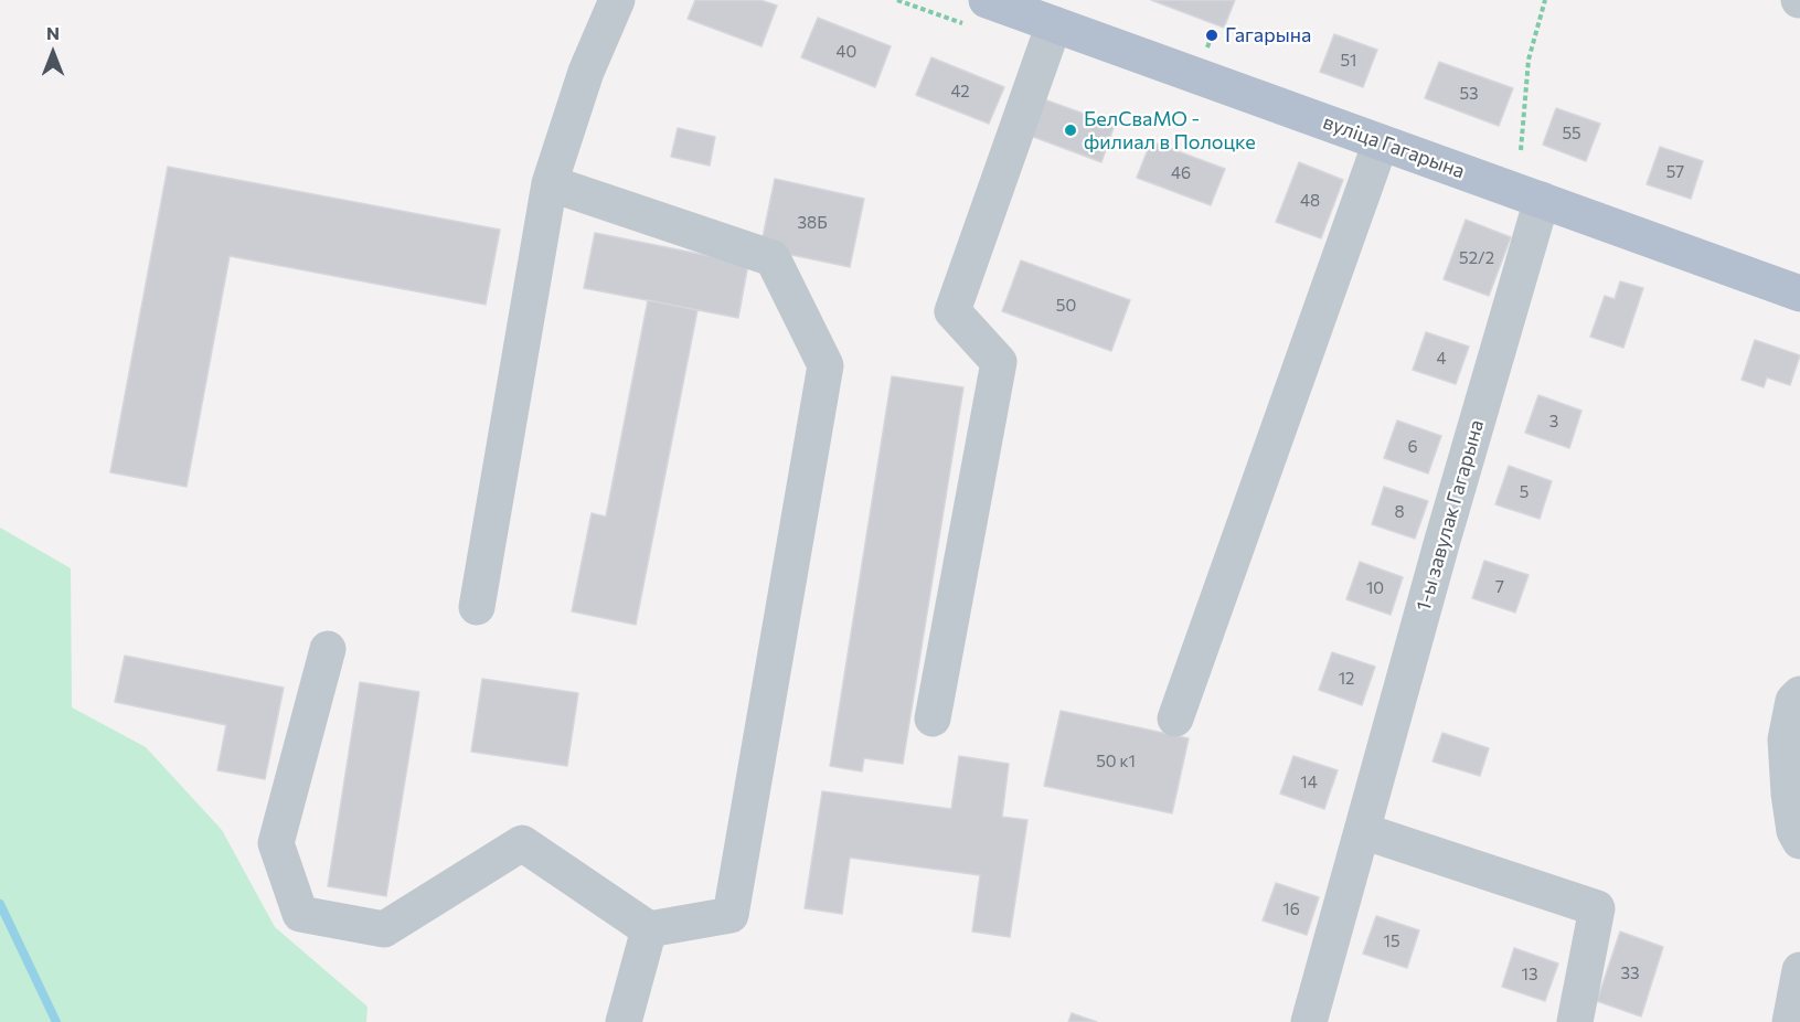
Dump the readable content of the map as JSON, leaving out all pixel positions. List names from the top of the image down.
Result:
{
  "streets": {
    "main road": ["вуліца Гагарына"],
    "street": ["1-ы завулак Гагарына"]
  },
  "crossings": [
    ["вуліца Гагарына", "1-ы завулак Гагарына"]
  ],
  "places": ["Гагарына", "БелСваМО - филиал в Полоцке"],
  "house_numbers": [
    "40",
    "51",
    "42",
    "53",
    "55",
    "57",
    "46",
    "48",
    "38Б",
    "52/2",
    "50",
    "4",
    "3",
    "6",
    "5",
    "8",
    "7",
    "10",
    "12",
    "50 к1",
    "14",
    "16",
    "15",
    "33",
    "13"
  ],
  "north": "top"
}
